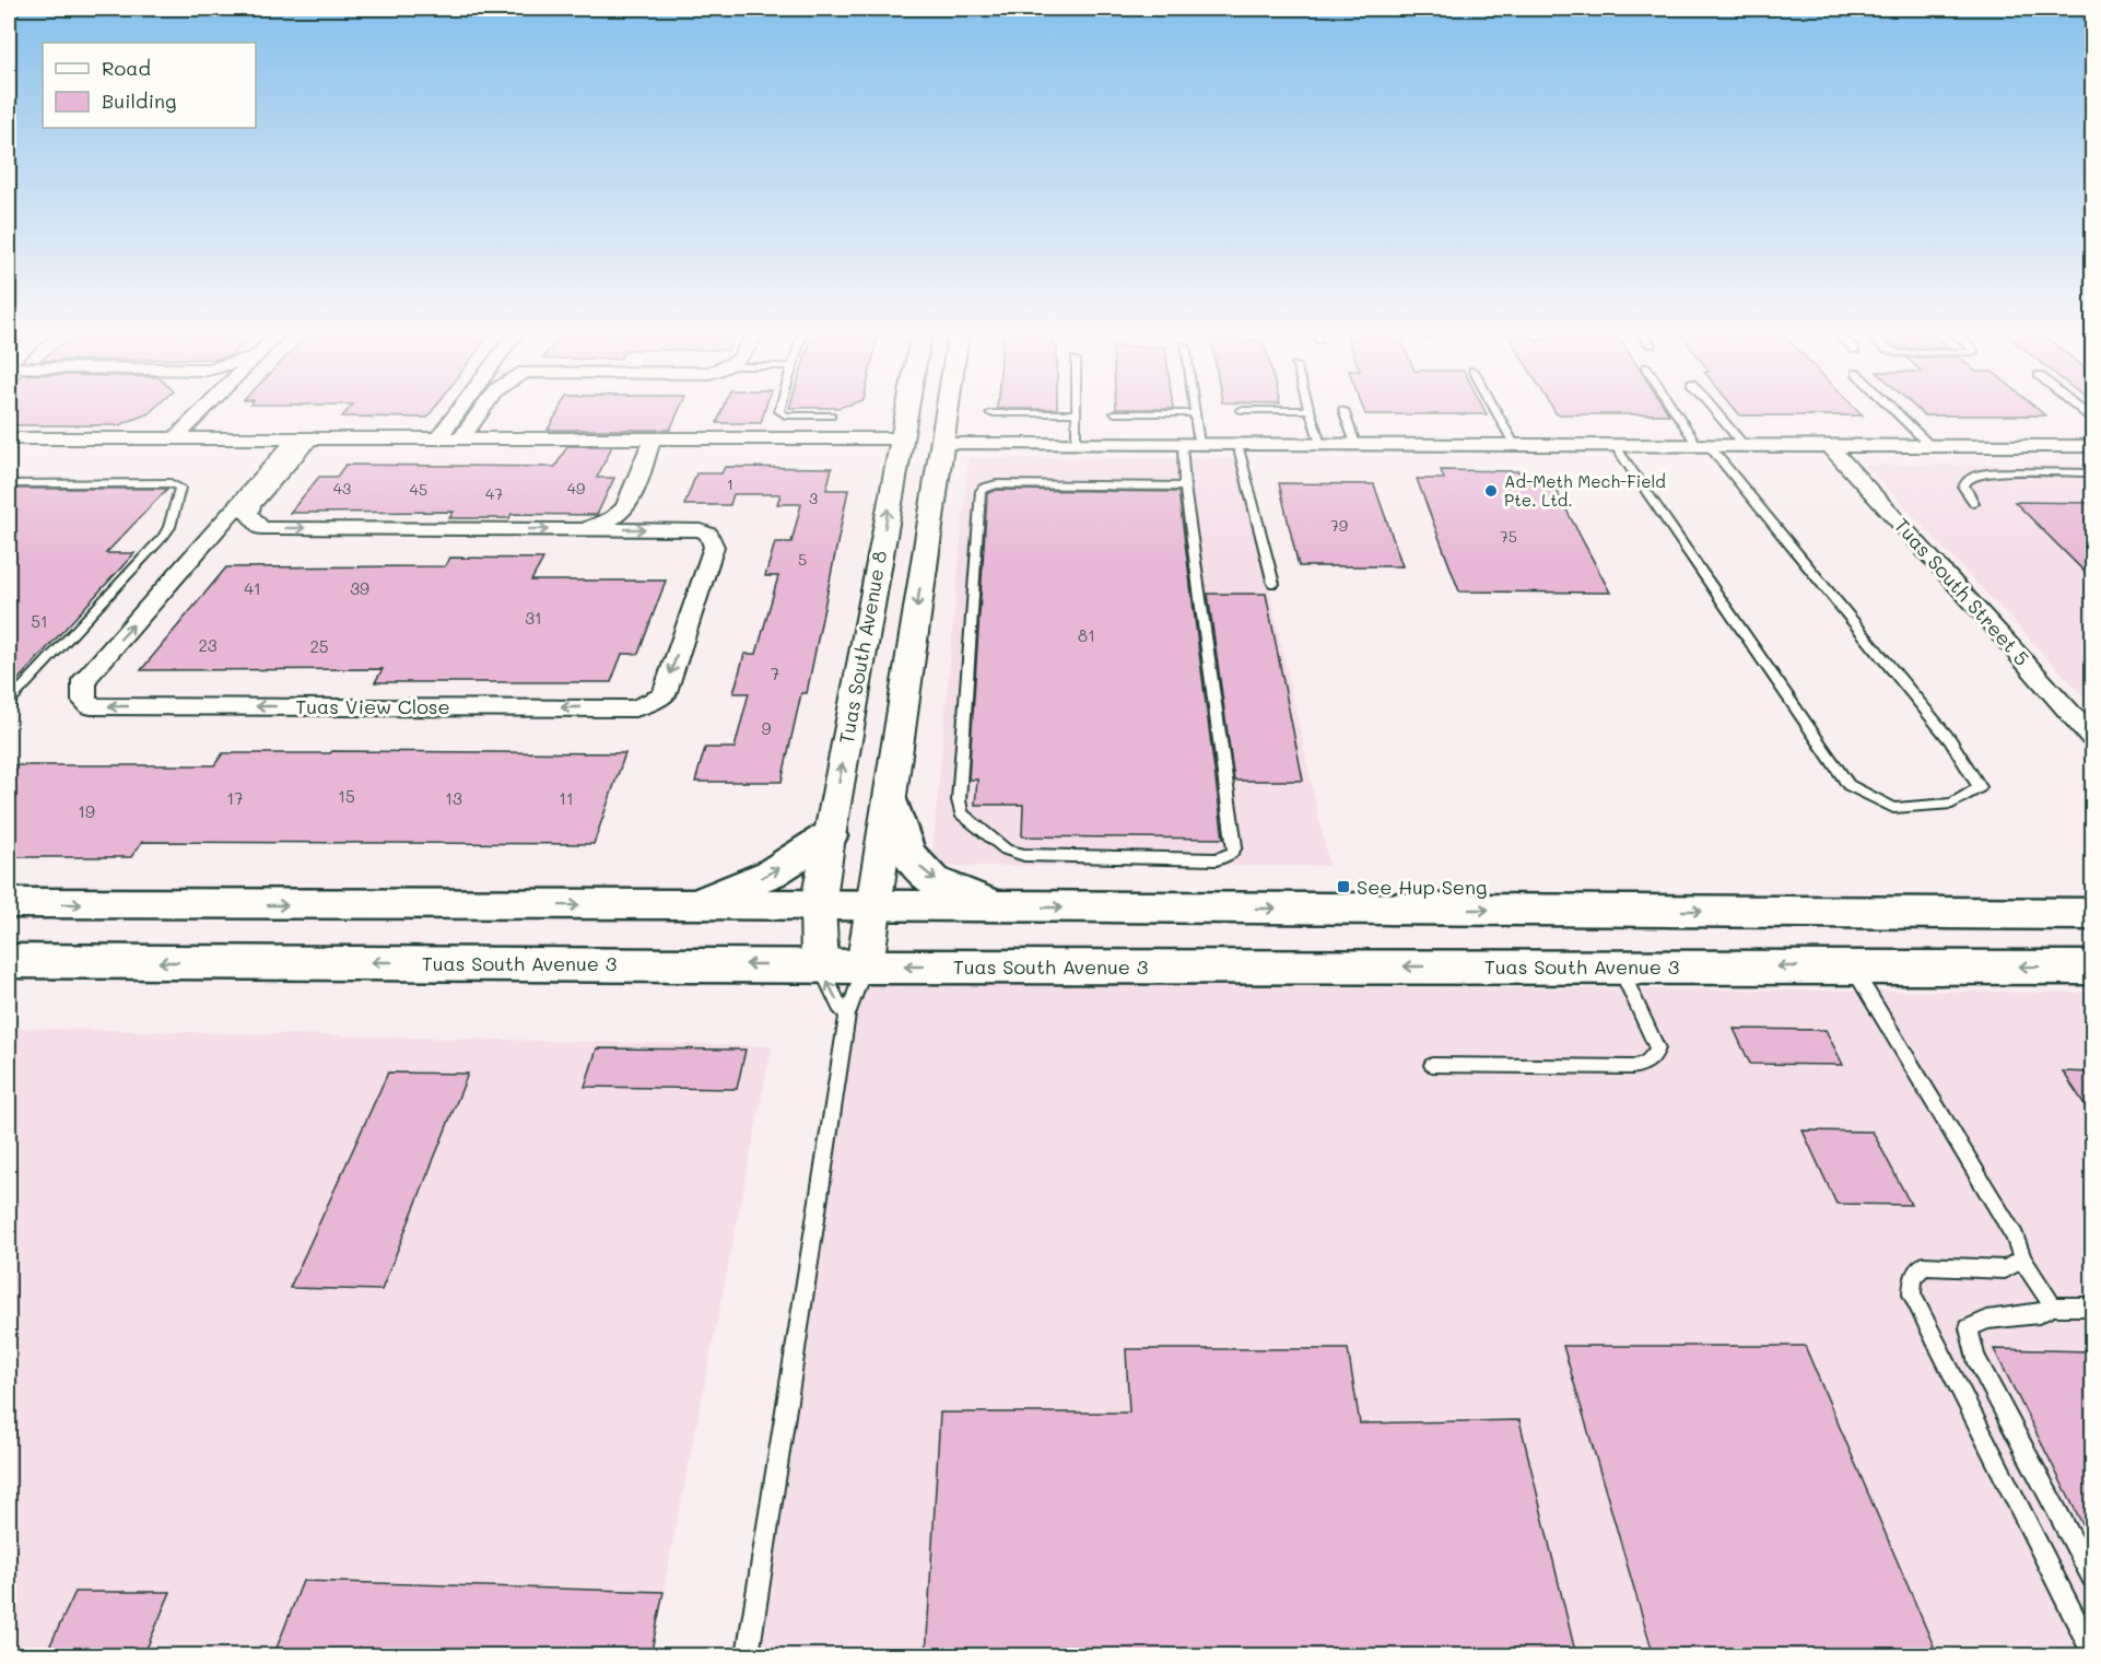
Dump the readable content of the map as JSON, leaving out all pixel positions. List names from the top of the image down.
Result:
{
  "streets": {
    "main road": ["Tuas South Avenue 3"],
    "street": ["Tuas South Street 5", "Tuas South Avenue 8", "Tuas View Close"]
  },
  "crossings": [
    ["Tuas South Avenue 8", "Tuas South Avenue 3"]
  ],
  "places": {
    "other": ["Ad-Meth Mech-Field Pte. Ltd."],
    "transit": ["See Hup Seng"]
  },
  "house_numbers": [
    "1",
    "43",
    "49",
    "45",
    "47",
    "3",
    "79",
    "75",
    "5",
    "41",
    "39",
    "31",
    "51",
    "81",
    "23",
    "25",
    "7",
    "9",
    "15",
    "17",
    "13",
    "11",
    "19"
  ],
  "legend": ["Road", "Building"]
}
